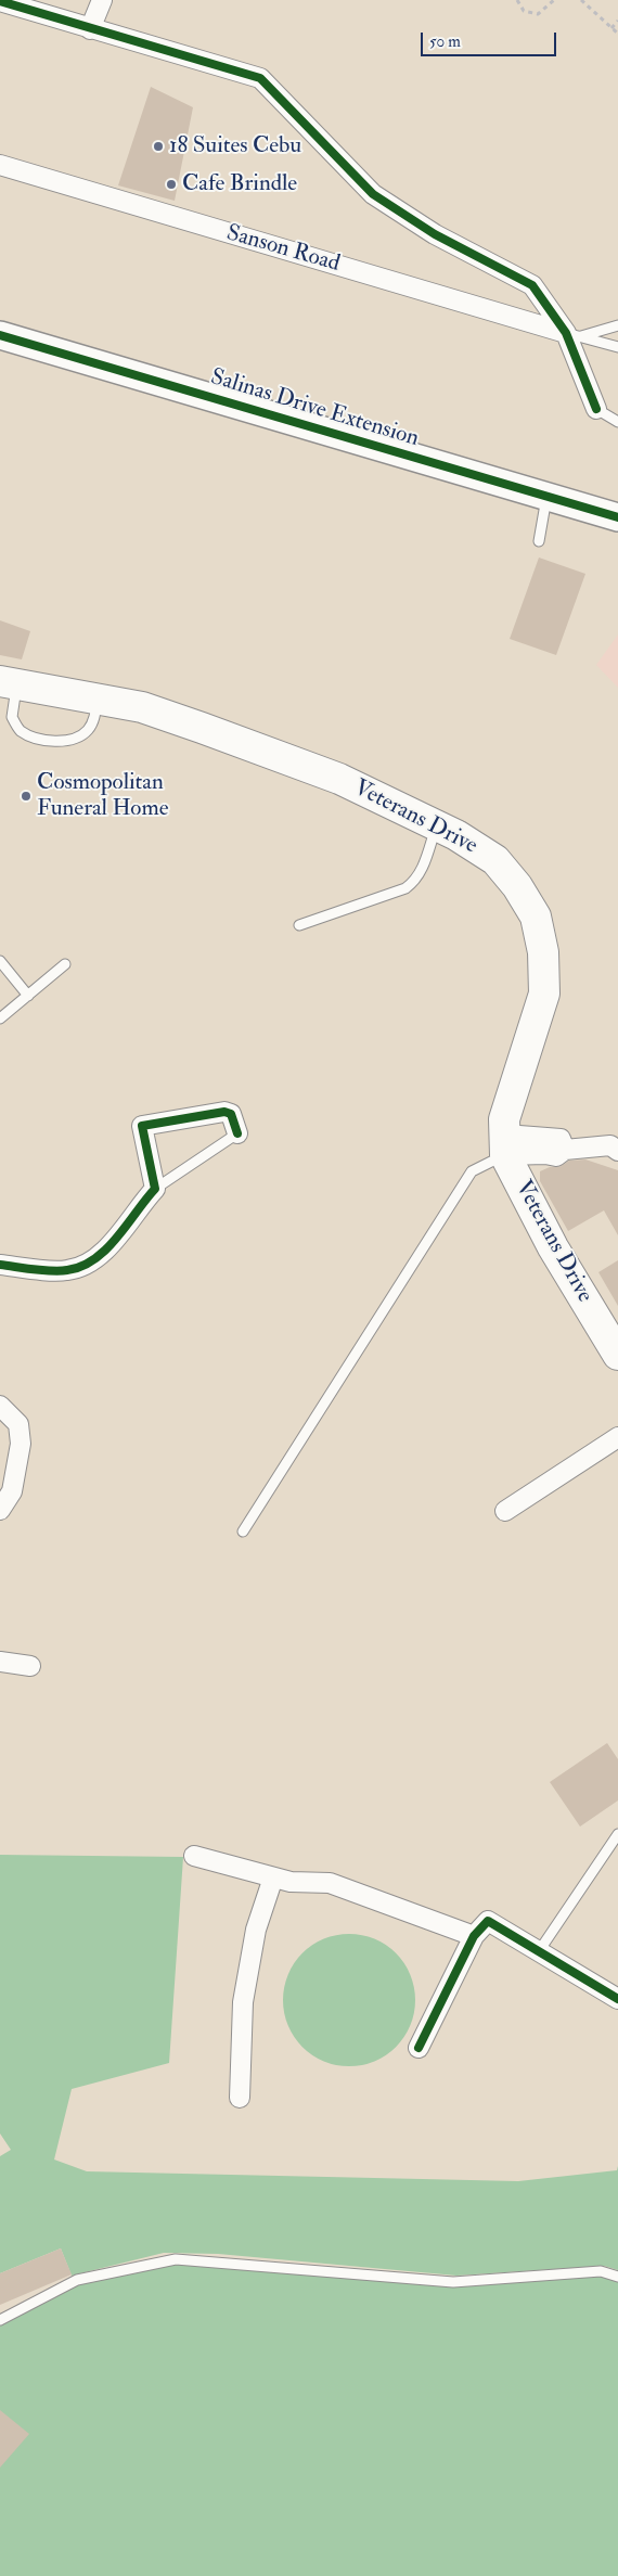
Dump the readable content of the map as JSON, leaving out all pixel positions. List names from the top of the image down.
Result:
{
  "streets": {
    "main road": ["Veterans Drive"],
    "street": ["Sanson Road", "Salinas Drive Extension"]
  },
  "places": ["18 Suites Cebu", "Cafe Brindle", "Cosmopolitan Funeral Home"],
  "scale_bar": "50 m"
}
